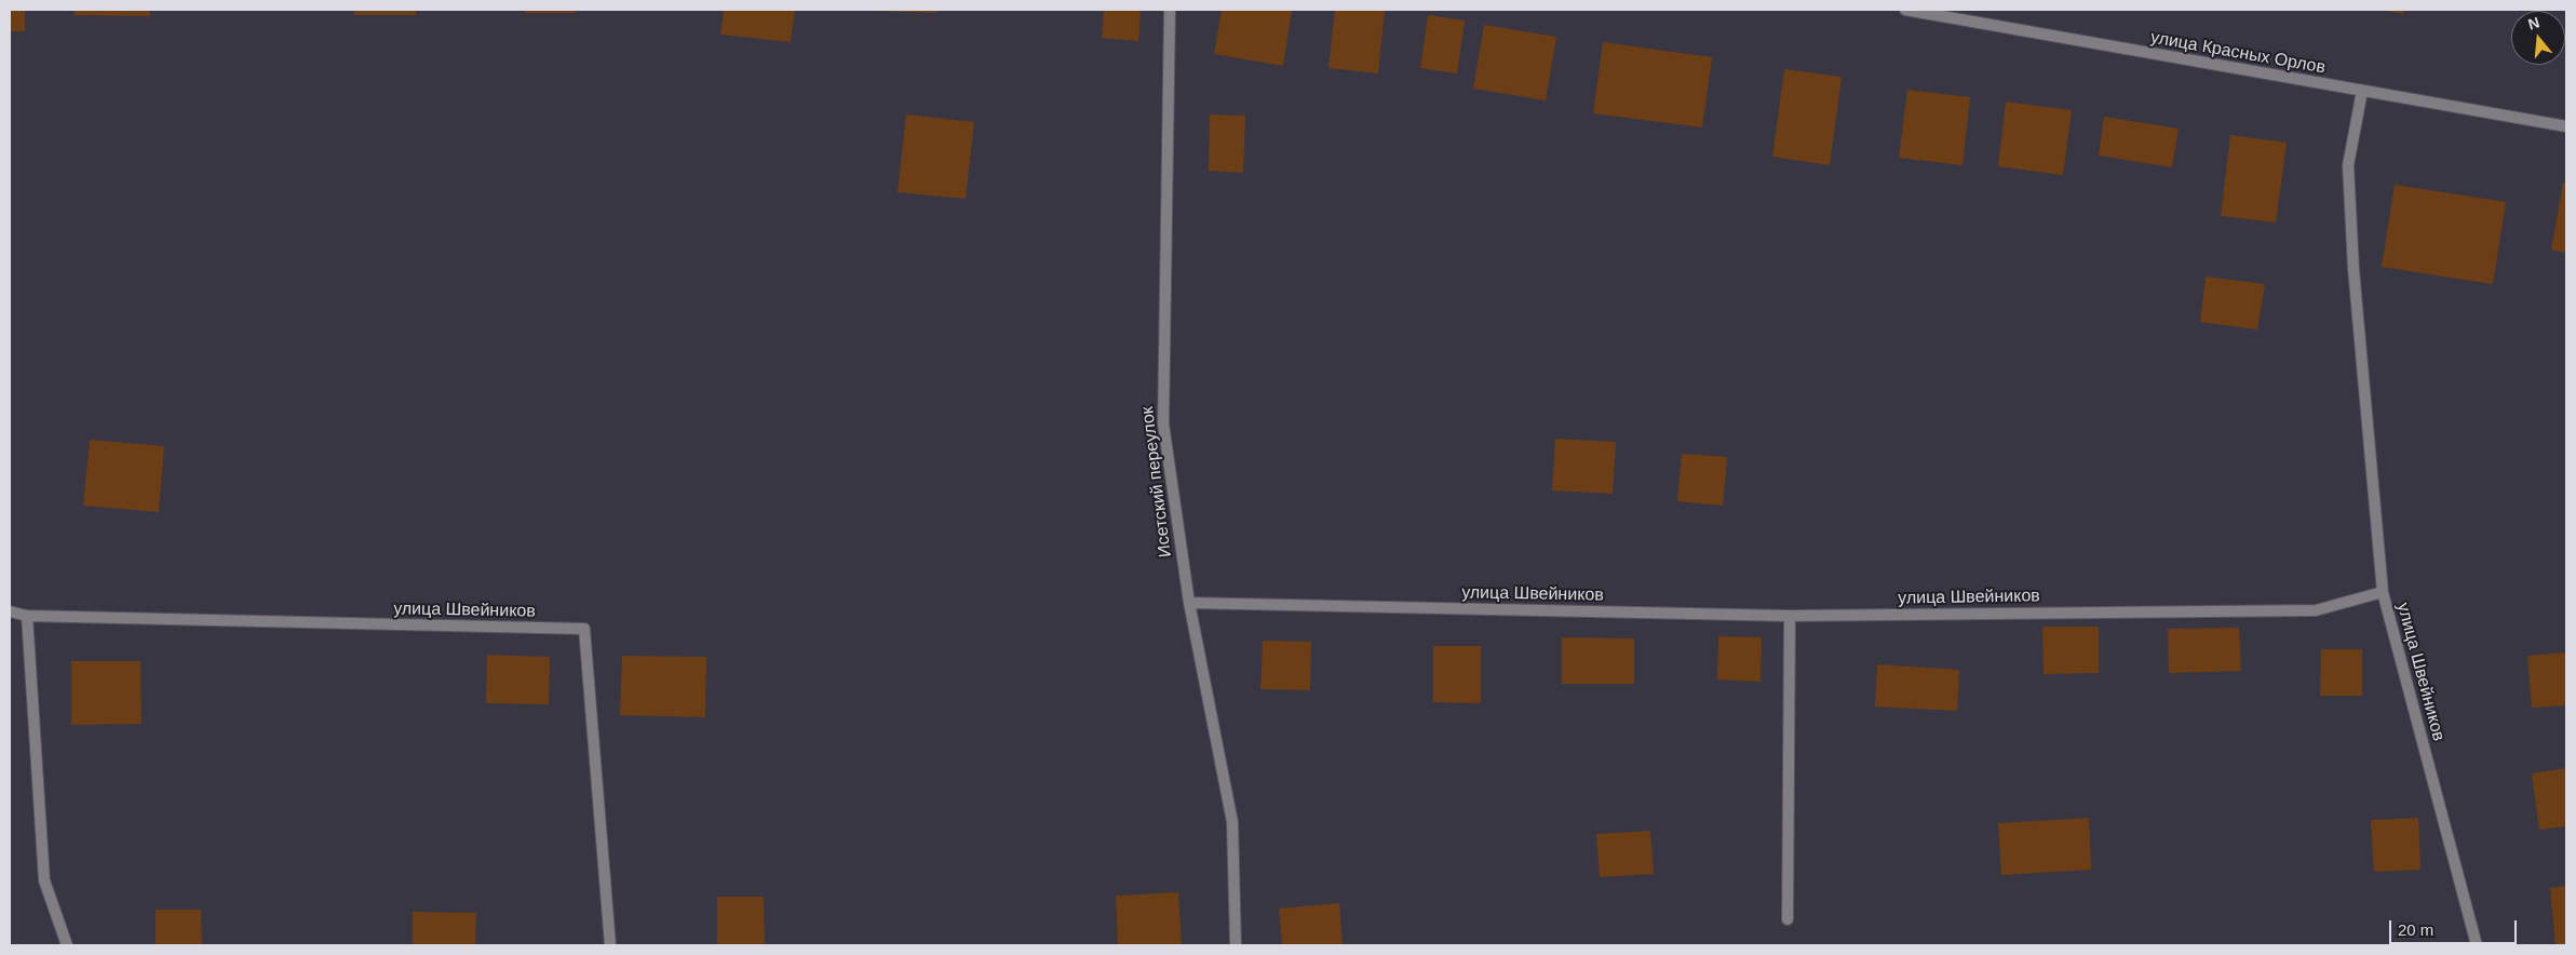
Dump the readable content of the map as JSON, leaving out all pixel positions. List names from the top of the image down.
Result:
{
  "streets": {
    "street": ["улица Красных Орлов", "Исетский переулок", "улица Швейников"]
  },
  "crossings": [
    ["Исетский переулок", "улица Швейников"]
  ],
  "scale_bar": "20 m",
  "north": "top"
}
